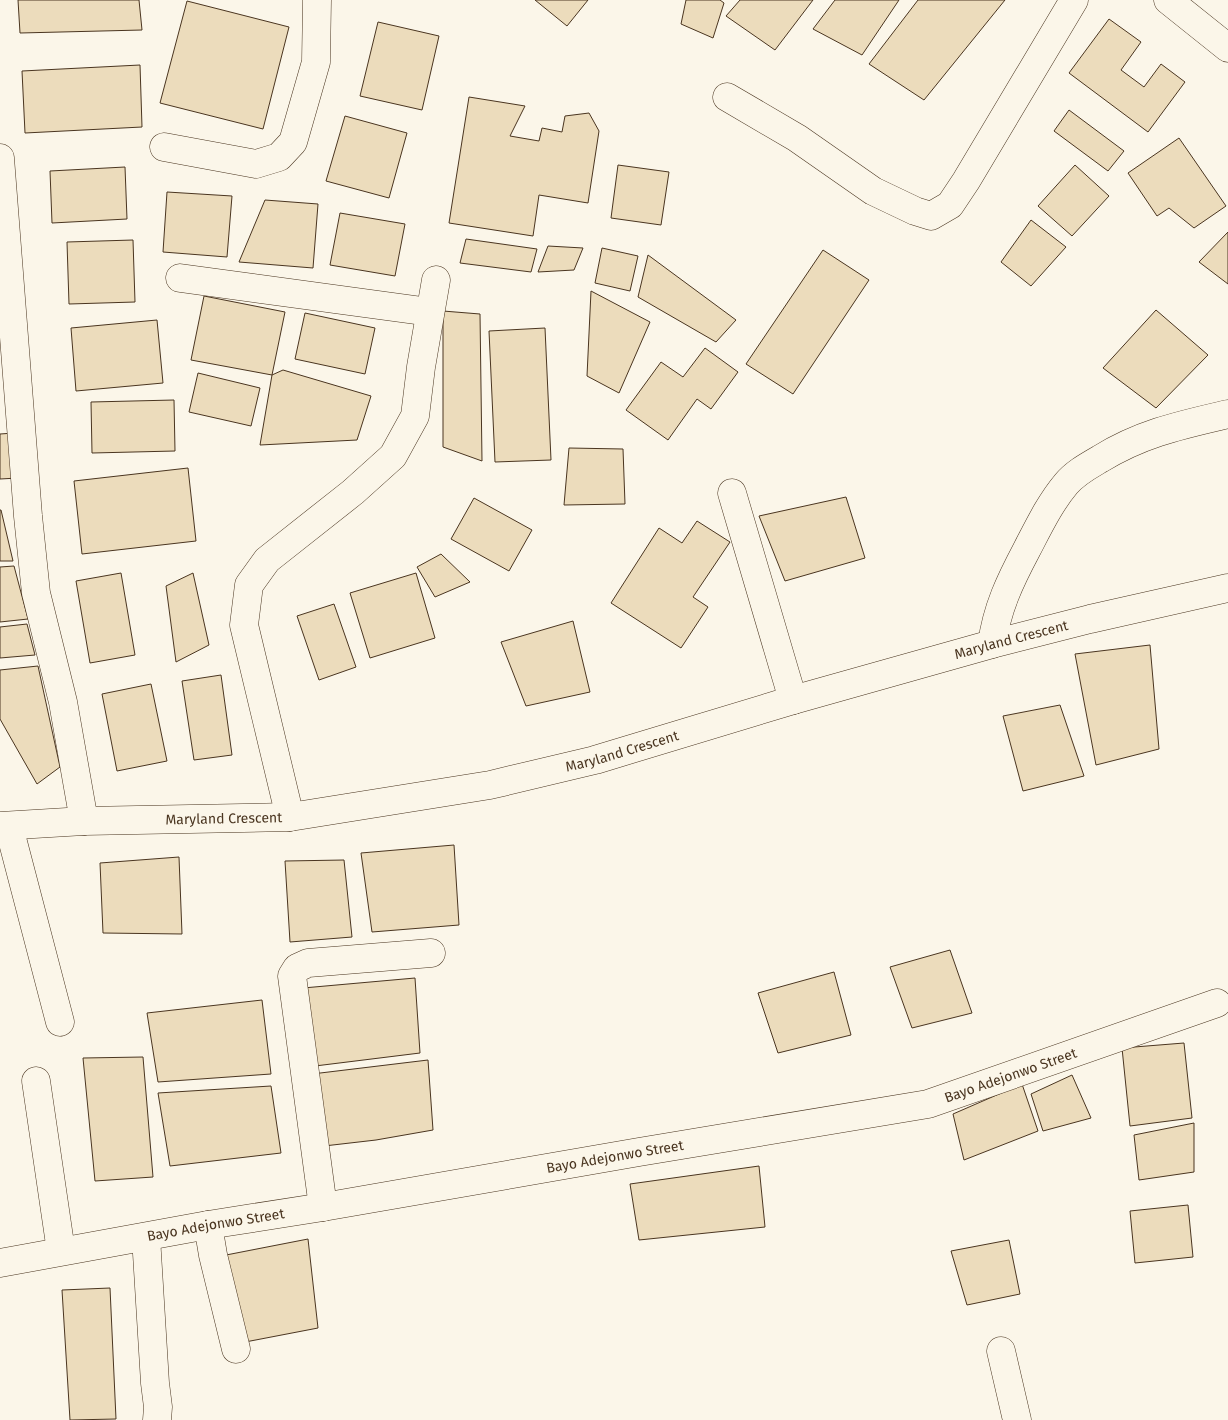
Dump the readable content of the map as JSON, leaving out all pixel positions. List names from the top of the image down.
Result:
{
  "streets": {
    "street": ["Maryland Crescent", "Bayo Adejonwo Street"]
  }
}
